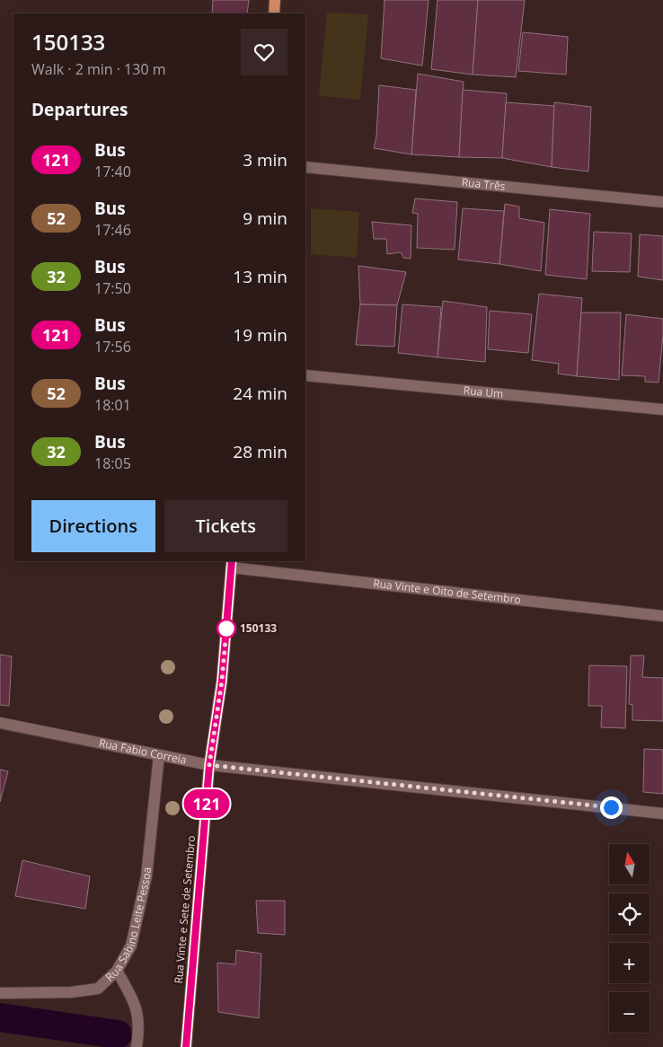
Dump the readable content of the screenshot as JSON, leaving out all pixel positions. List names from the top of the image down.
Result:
{
  "streets": {
    "main road": ["Rua Vinte e Sete de Setembro"],
    "street": [
      "Rua Três",
      "Rua Um",
      "Rua Vinte e Oito de Setembro",
      "Rua Fabio Correia",
      "Rua Sabino Leite Pessoa"
    ]
  },
  "crossings": [
    ["Rua Vinte e Oito de Setembro", "Rua Vinte e Sete de Setembro"],
    ["Rua Fabio Correia", "Rua Vinte e Sete de Setembro"],
    ["Rua Fabio Correia", "Rua Sabino Leite Pessoa"]
  ],
  "places": ["150133"],
  "lines": ["bus line 121"],
  "north": "top",
  "page": {
    "on_map": "121",
    "heading": [
      ["150133", "Walk · 2 min · 130 m"],
      "Departures"
    ],
    "list": [
      {
        "mark": "121",
        "name": "Bus",
        "note": "17:40",
        "value": "3 min"
      },
      {
        "mark": "52",
        "name": "Bus",
        "note": "17:46",
        "value": "9 min"
      },
      {
        "mark": "32",
        "name": "Bus",
        "note": "17:50",
        "value": "13 min"
      },
      {
        "mark": "121",
        "name": "Bus",
        "note": "17:56",
        "value": "19 min"
      },
      {
        "mark": "52",
        "name": "Bus",
        "note": "18:01",
        "value": "24 min"
      },
      {
        "mark": "32",
        "name": "Bus",
        "note": "18:05",
        "value": "28 min"
      }
    ],
    "buttons": ["Directions", "Tickets"],
    "map_buttons": ["+", "−"]
  }
}
